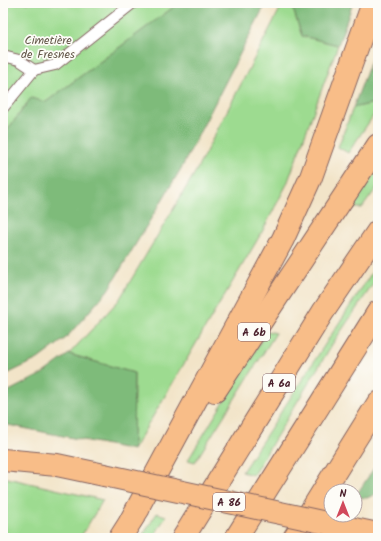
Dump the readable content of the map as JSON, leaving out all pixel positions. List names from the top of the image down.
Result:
{
  "streets": {
    "highway": ["A 6b", "A 6a", "A 86"]
  },
  "parks": ["Cimetière de Fresnes"],
  "north": "top"
}
